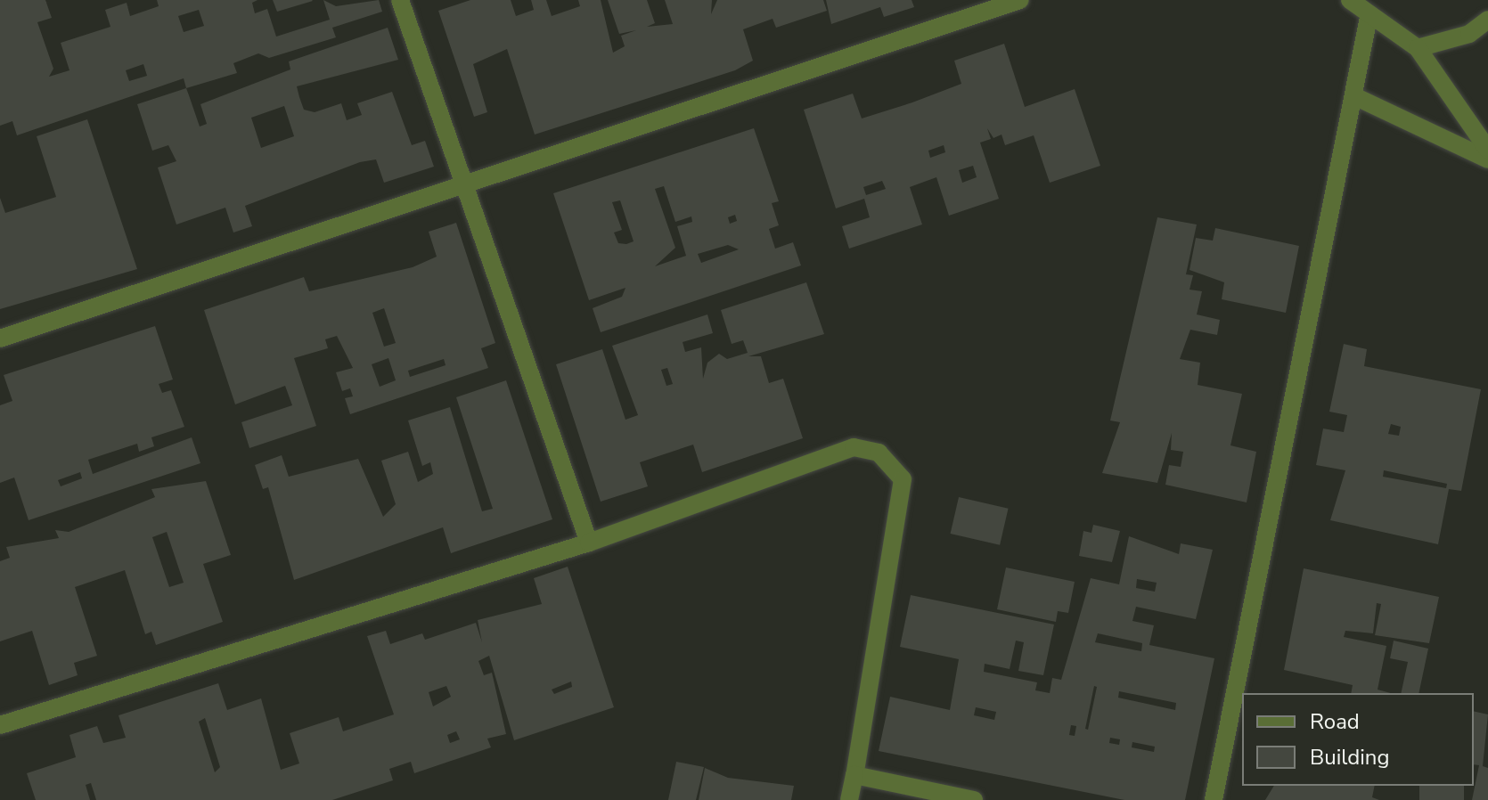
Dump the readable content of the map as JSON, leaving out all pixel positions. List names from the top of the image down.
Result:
{
  "legend": ["Road", "Building"]
}
